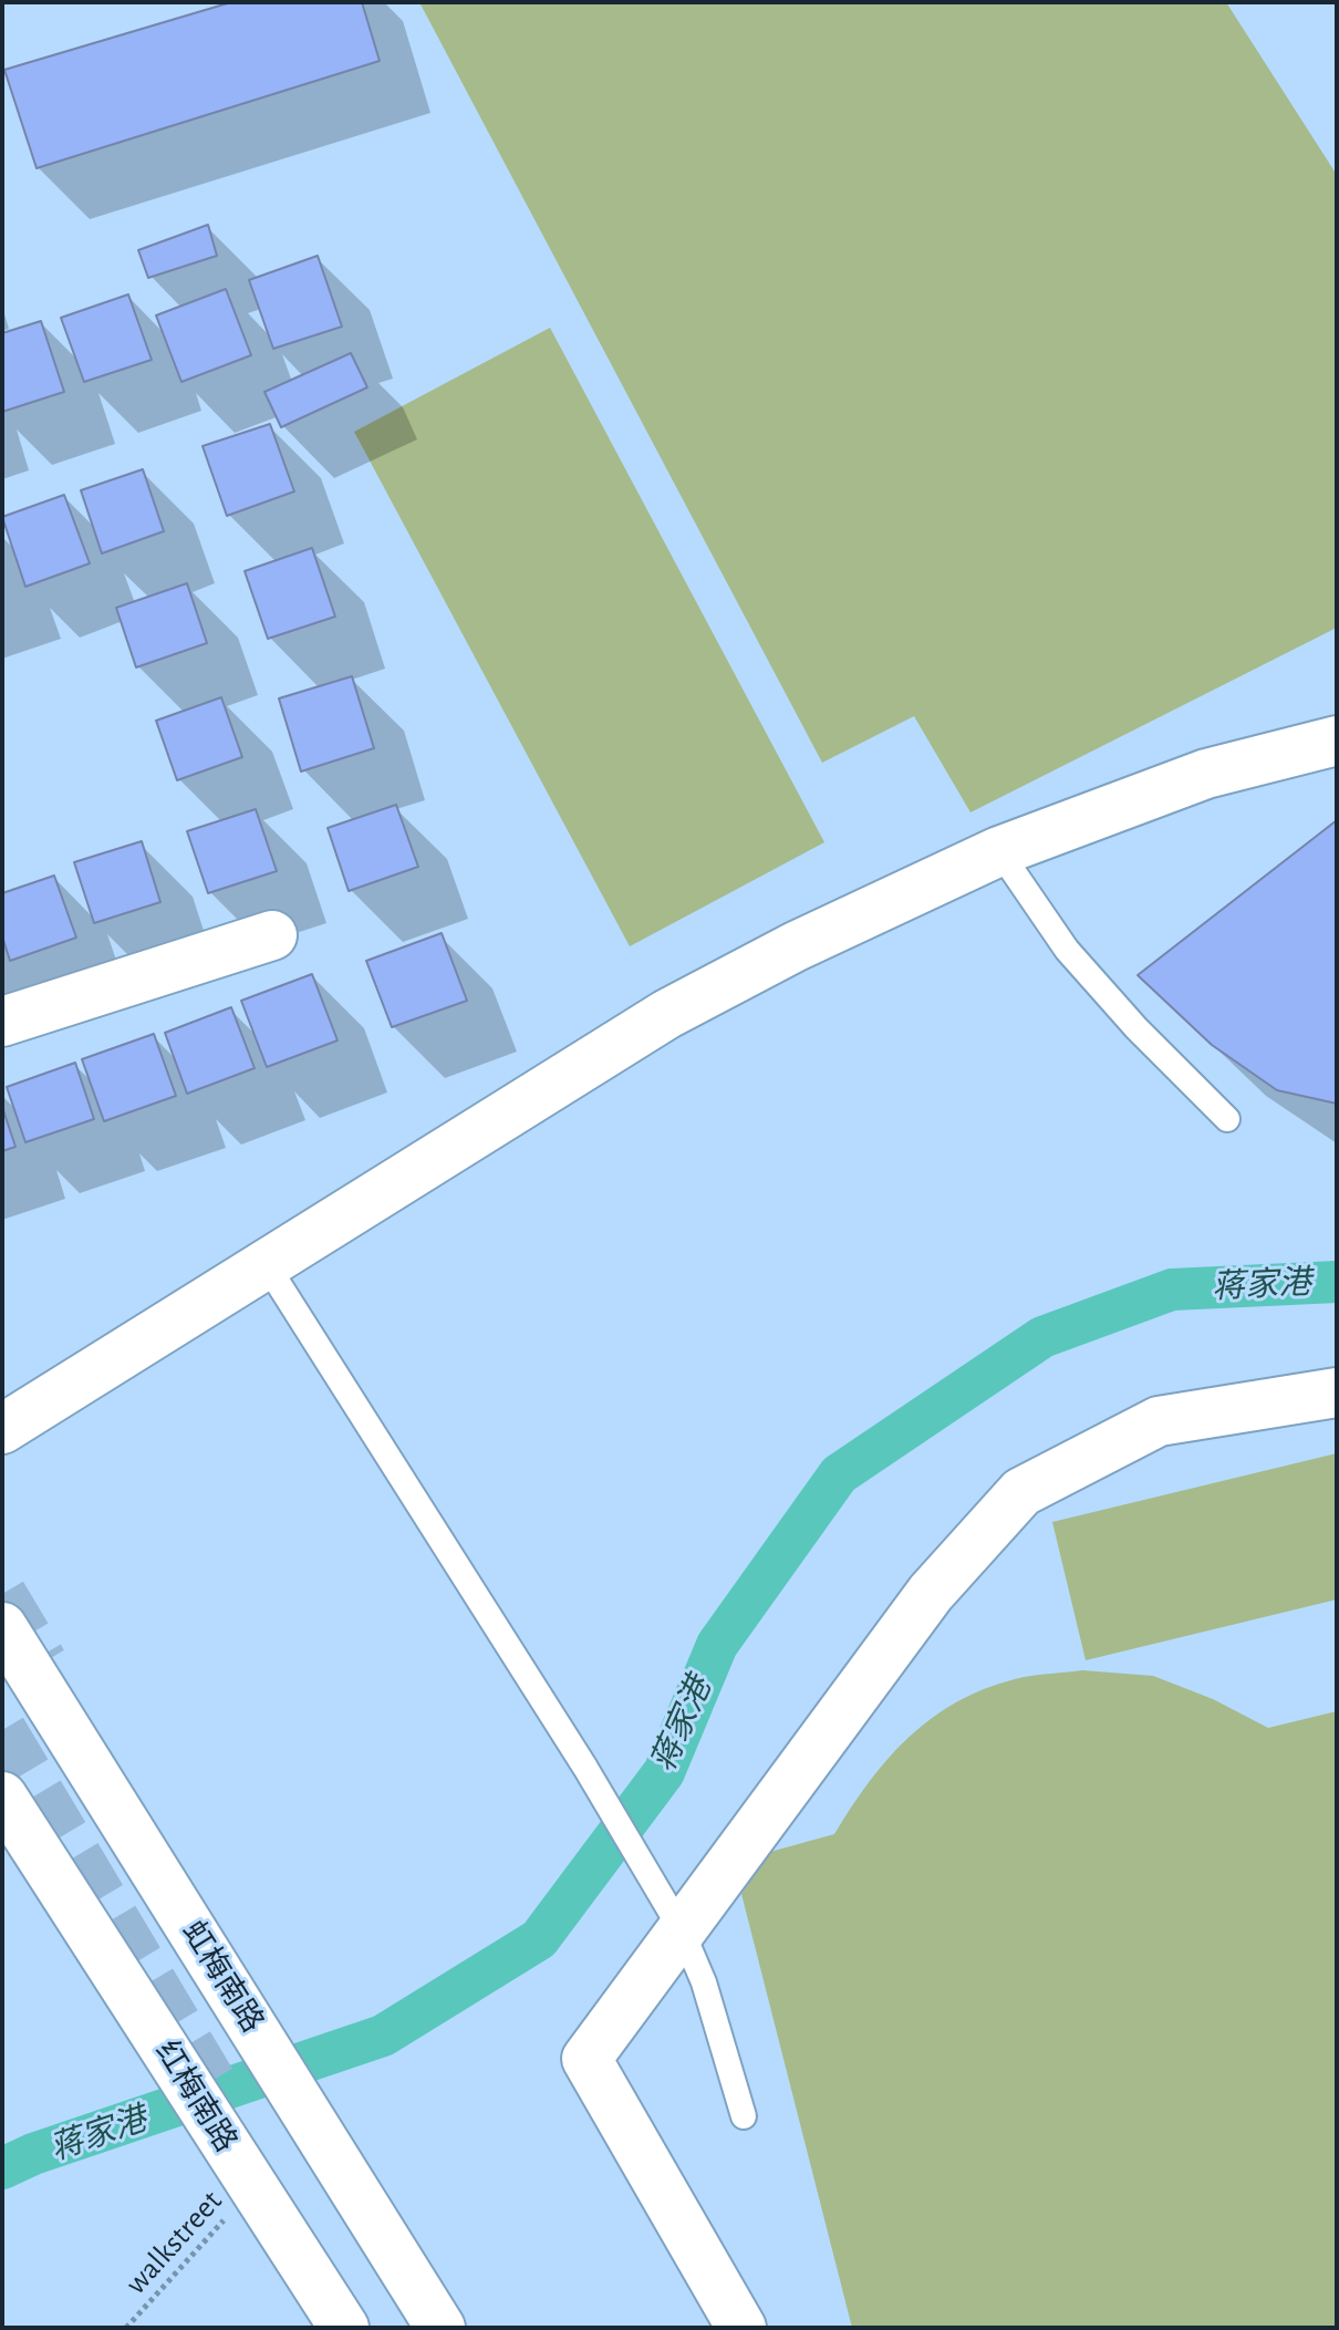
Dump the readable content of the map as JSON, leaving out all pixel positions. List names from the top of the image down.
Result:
{
  "streets": {
    "street": ["虹梅南路", "红梅南路"],
    "path": ["walkstreet"]
  },
  "crossings": [
    ["红梅南路", "walkstreet"]
  ],
  "water": ["蒋家港"]
}
